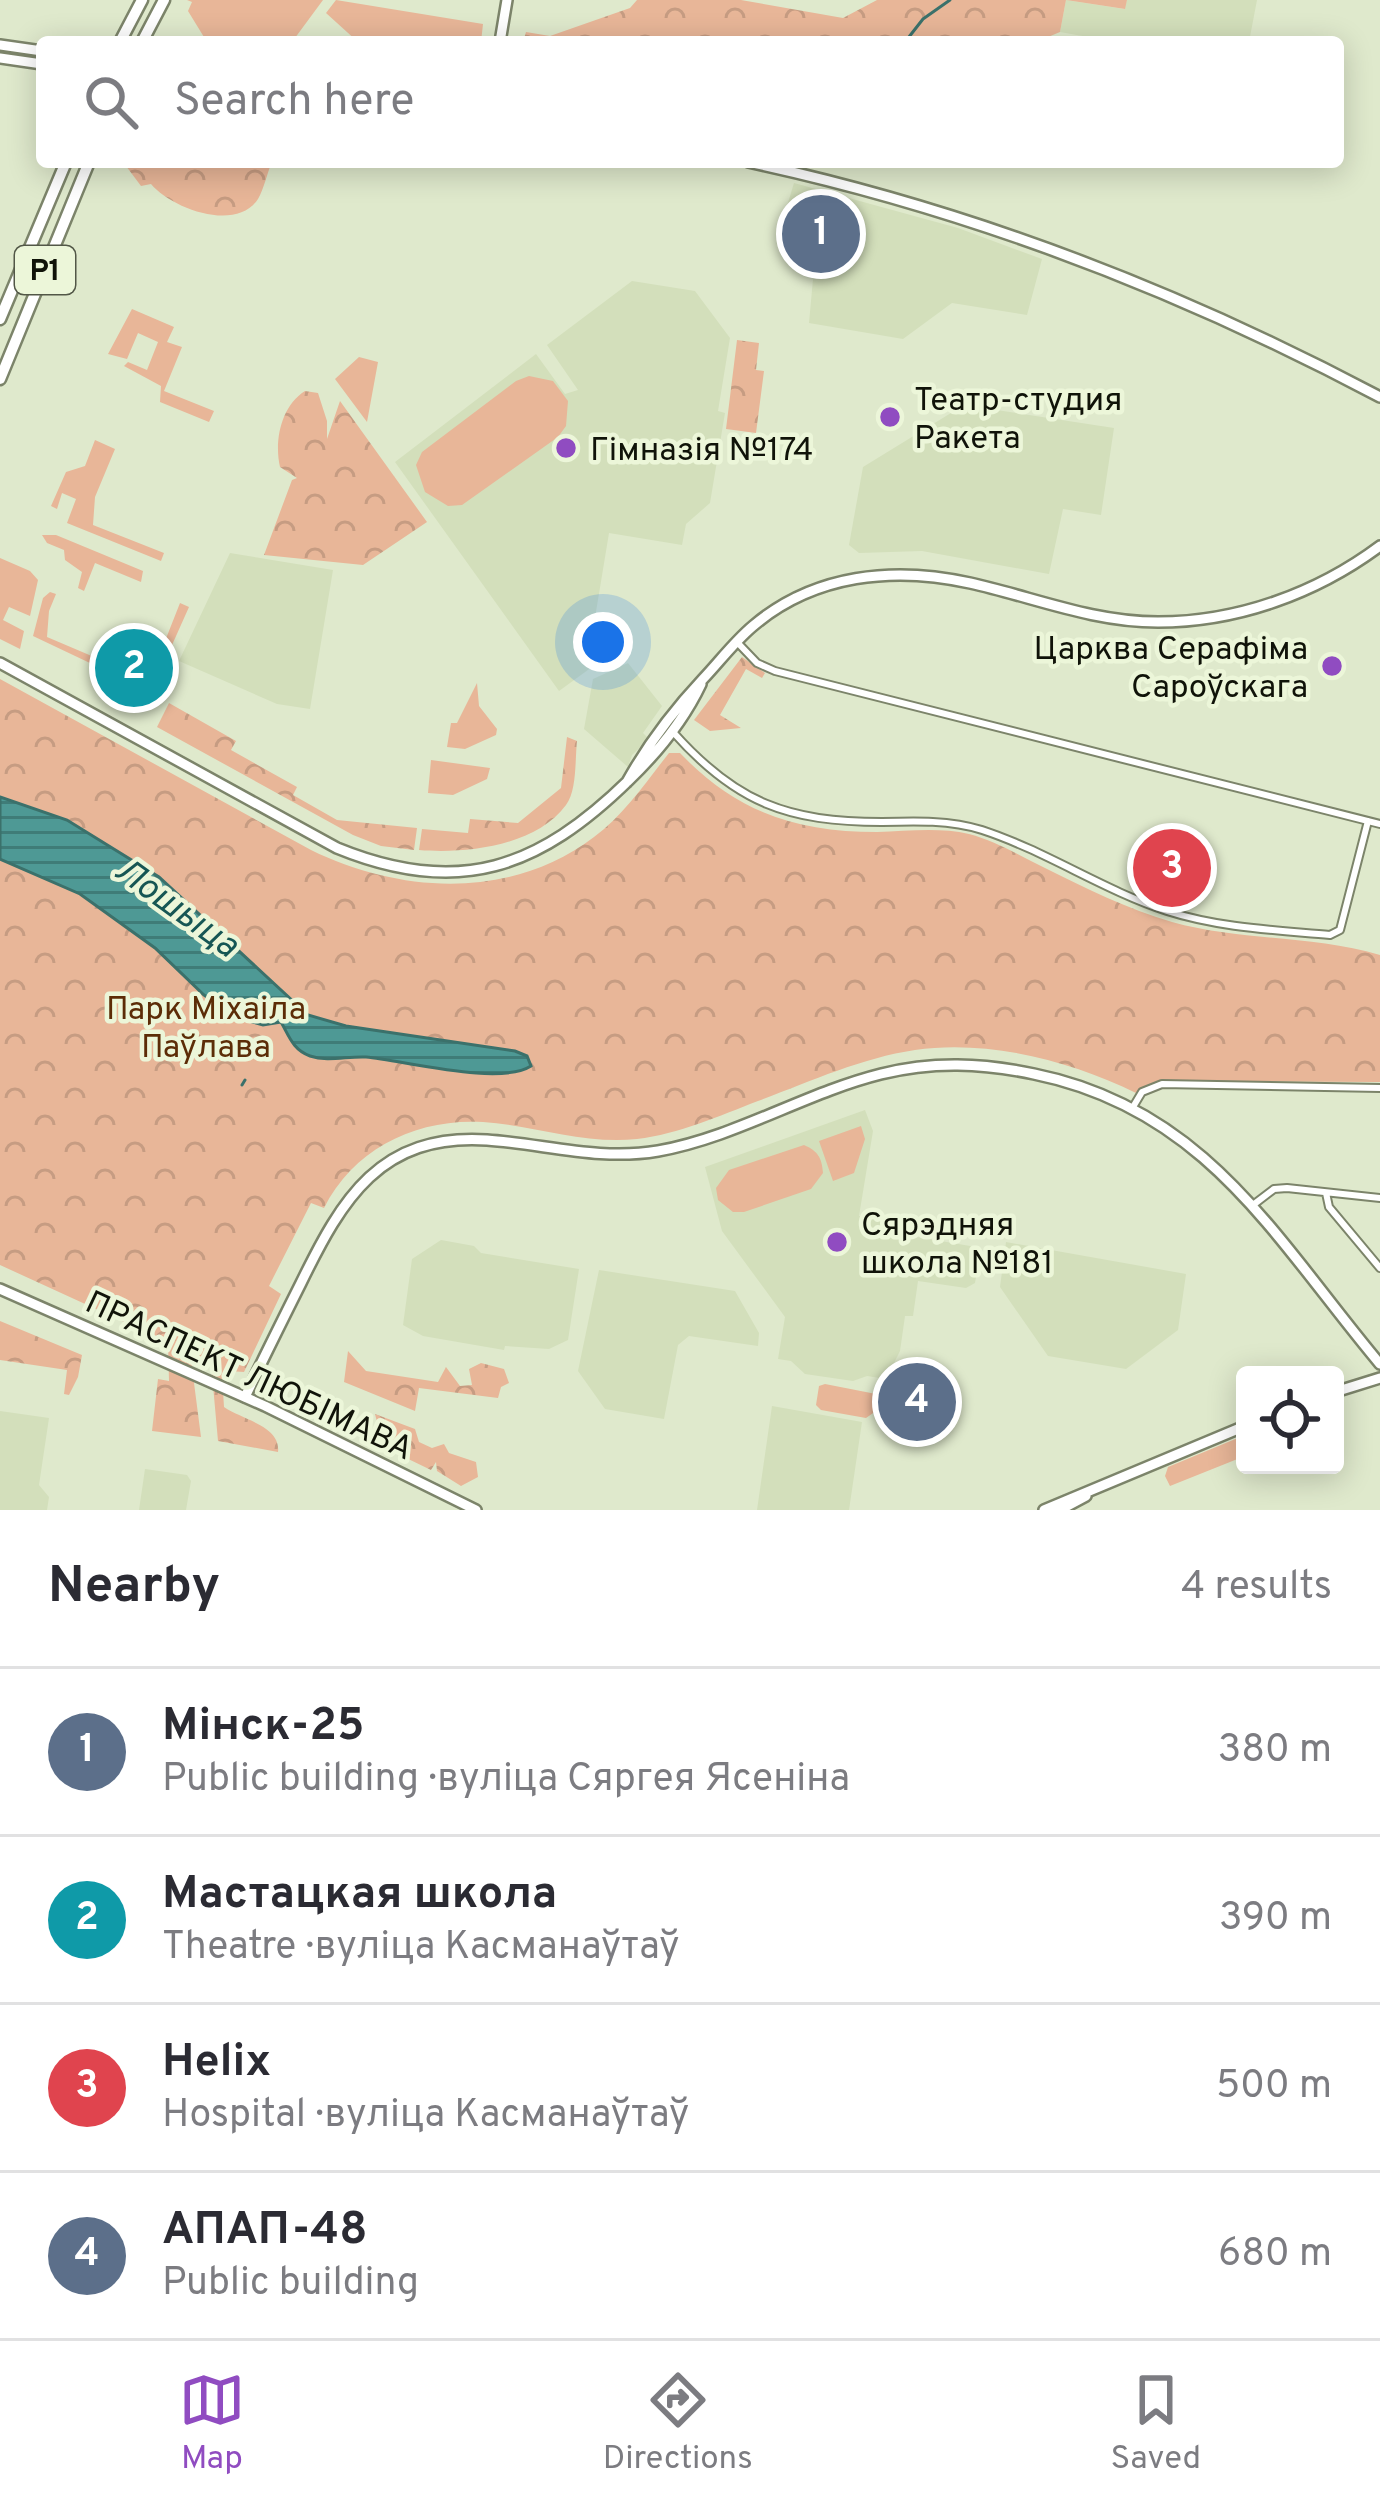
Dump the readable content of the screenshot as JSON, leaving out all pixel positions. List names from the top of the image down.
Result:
{
  "streets": {
    "main road": ["Р1"],
    "street": ["ПРАСПЕКТ ЛЮБІМАВА"]
  },
  "water": ["Лошыца"],
  "parks": ["Парк Міхаіла Паўлава"],
  "places": [
    "Театр-студия Ракета",
    "Гімназія №174",
    "Царква Серафіма Сароўскага",
    "Сярэдняя школа №181"
  ],
  "page": {
    "search": "Search here",
    "pins": [
      "1",
      "2",
      "3",
      "4"
    ],
    "heading": ["Nearby", "4 results"],
    "list": [
      {
        "mark": "1",
        "name": "Мінск-25",
        "note": "Public building · вуліца Сяргея Ясеніна",
        "value": "380 m"
      },
      {
        "mark": "2",
        "name": "Мастацкая школа",
        "note": "Theatre · вуліца Касманаўтаў",
        "value": "390 m"
      },
      {
        "mark": "3",
        "name": "Helix",
        "note": "Hospital · вуліца Касманаўтаў",
        "value": "500 m"
      },
      {
        "mark": "4",
        "name": "АПАП-48",
        "note": "Public building",
        "value": "680 m"
      }
    ],
    "nav": ["Map", "Directions", "Saved"]
  }
}
